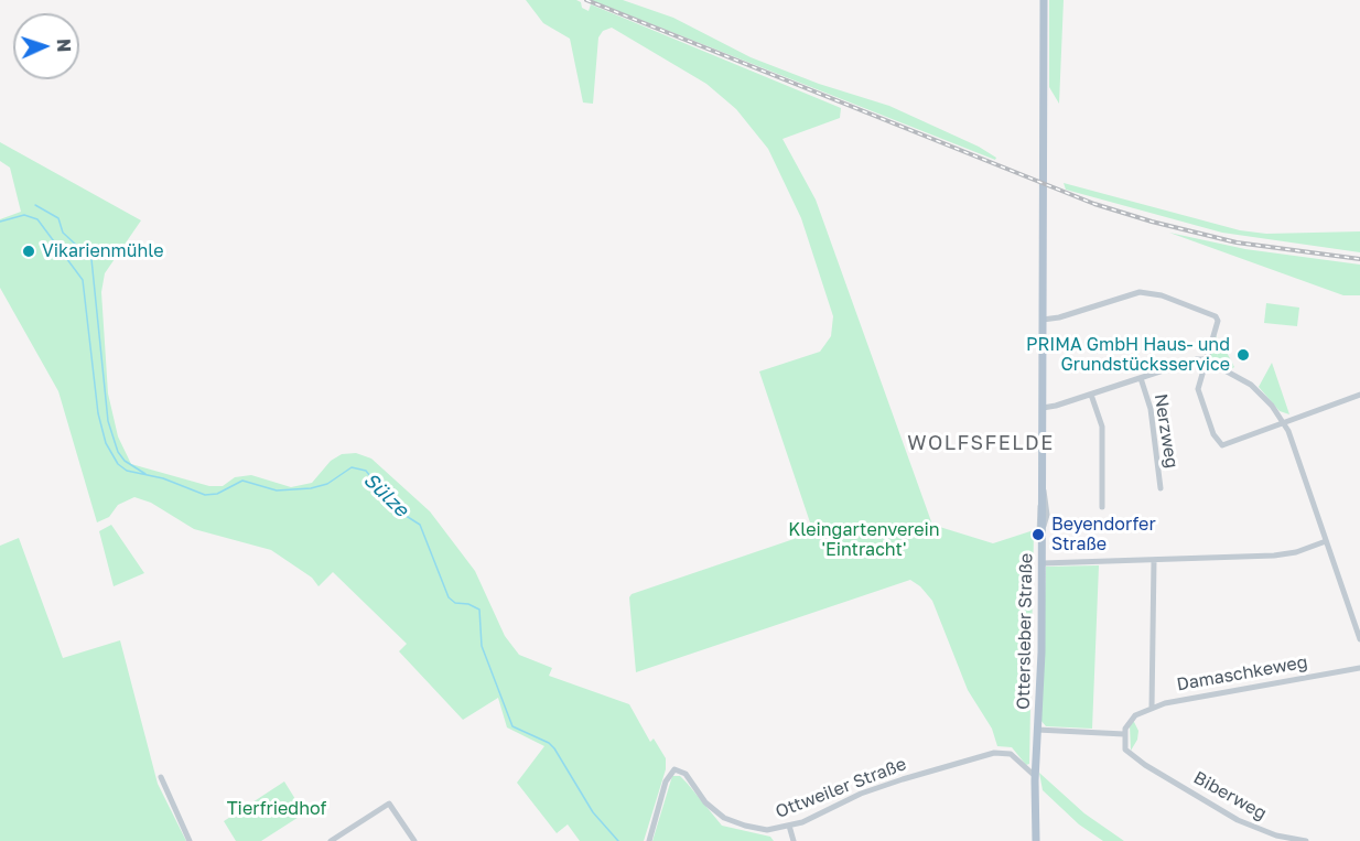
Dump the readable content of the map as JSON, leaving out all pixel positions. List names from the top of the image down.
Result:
{
  "streets": {
    "main road": ["Ottersleber Straße"],
    "street": [
      "Nerzweg",
      "Damaschkeweg",
      "Ottweiler Straße",
      "Biberweg"
    ]
  },
  "crossings": [
    ["Ottersleber Straße", "Ottweiler Straße"],
    ["Damaschkeweg", "Biberweg"]
  ],
  "districts": ["WOLFSFELDE"],
  "water": ["Sülze"],
  "parks": ["Kleingartenverein 'Eintracht'", "Tierfriedhof"],
  "places": ["Vikarienmühle", "PRIMA GmbH Haus- und Grundstücksservice", "Beyendorfer Straße"],
  "north": "right"
}
